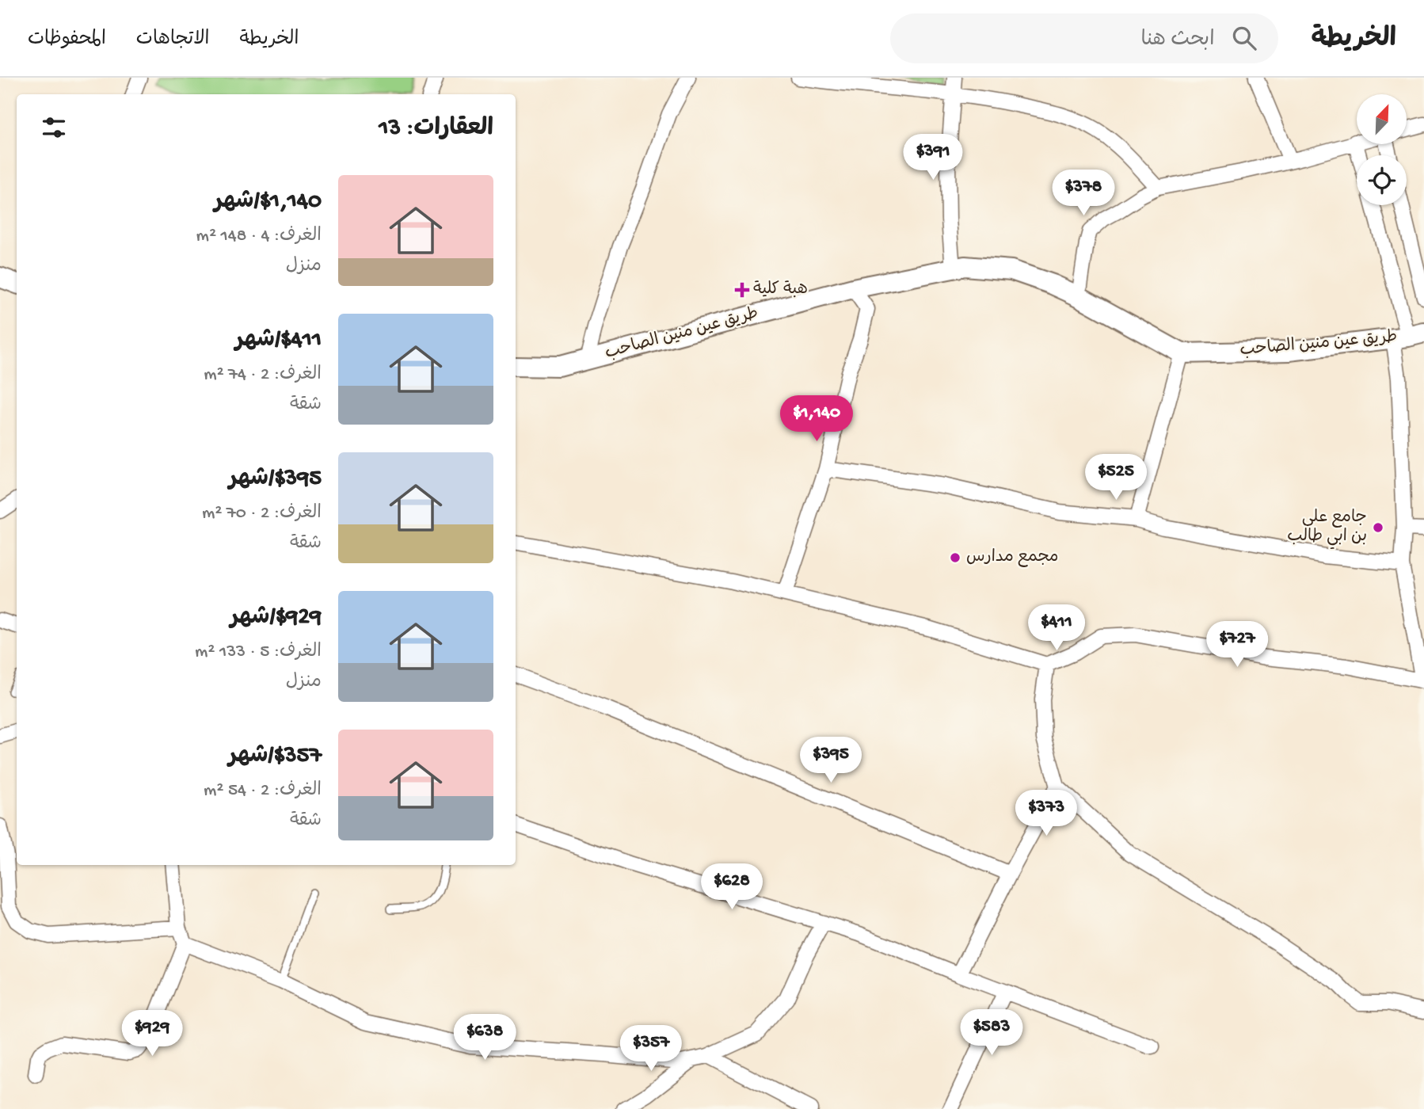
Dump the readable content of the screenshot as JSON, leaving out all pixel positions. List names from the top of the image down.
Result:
{
  "streets": {
    "main road": ["طريق عين منين الصاحب"]
  },
  "places": {
    "health": ["هبة كلية"],
    "other": ["جامع علي بن ابي طالب", "مجمع مدارس"]
  },
  "north": "top right",
  "page": {
    "header": "الخريطة",
    "search": "ابحث هنا",
    "nav": ["الخريطة", "الاتجاهات", "المحفوظات"],
    "heading": "العقارات: 13",
    "price": [
      "$391",
      "$378",
      "$1,140",
      "$525",
      "$411",
      "$727",
      "$395",
      "$373",
      "$628",
      "$583",
      "$929",
      "$638",
      "$357"
    ],
    "list": [
      {
        "name": "$1,140/شهر",
        "note": "الغرف: 4 · 148 m² · منزل"
      },
      {
        "name": "$411/شهر",
        "note": "الغرف: 2 · 74 m² · شقة"
      },
      {
        "name": "$395/شهر",
        "note": "الغرف: 2 · 70 m² · شقة"
      },
      {
        "name": "$929/شهر",
        "note": "الغرف: 5 · 133 m² · منزل"
      },
      {
        "name": "$357/شهر",
        "note": "الغرف: 2 · 54 m² · شقة"
      }
    ]
  }
}
